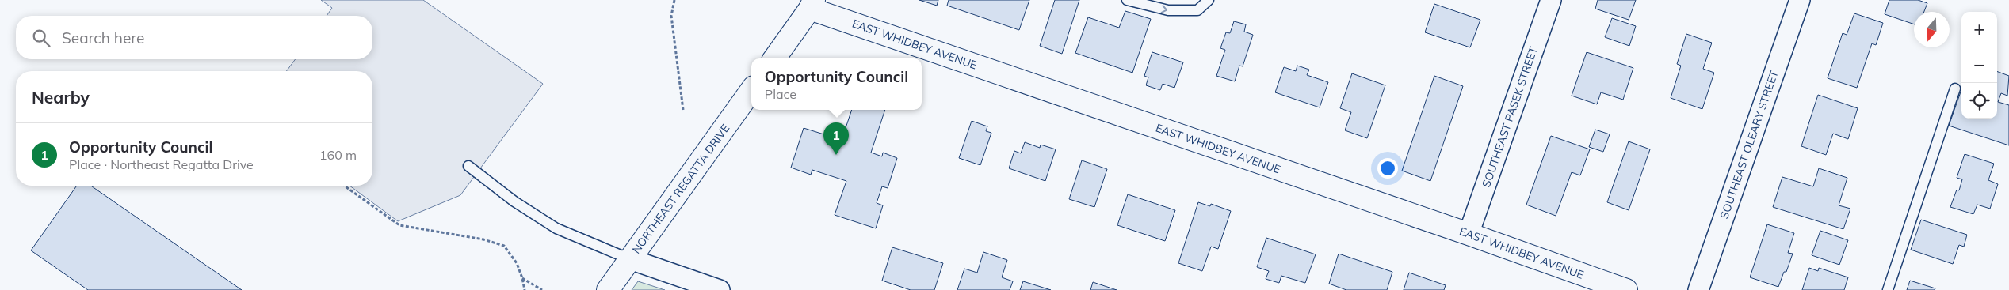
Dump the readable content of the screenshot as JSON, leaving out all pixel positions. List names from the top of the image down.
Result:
{
  "streets": {
    "street": [
      "EAST WHIDBEY AVENUE",
      "SOUTHEAST PASEK STREET",
      "SOUTHEAST OLEARY STREET",
      "NORTHEAST REGATTA DRIVE"
    ]
  },
  "crossings": [
    ["EAST WHIDBEY AVENUE", "SOUTHEAST PASEK STREET"]
  ],
  "north": "bottom",
  "page": {
    "map_buttons": ["+", "−"],
    "search": "Search here",
    "popup": ["Opportunity Council", "Place"],
    "heading": "Nearby",
    "pins": "1",
    "list": [
      {
        "mark": "1",
        "name": "Opportunity Council",
        "note": "Place · Northeast Regatta Drive",
        "value": "160 m"
      }
    ]
  }
}
